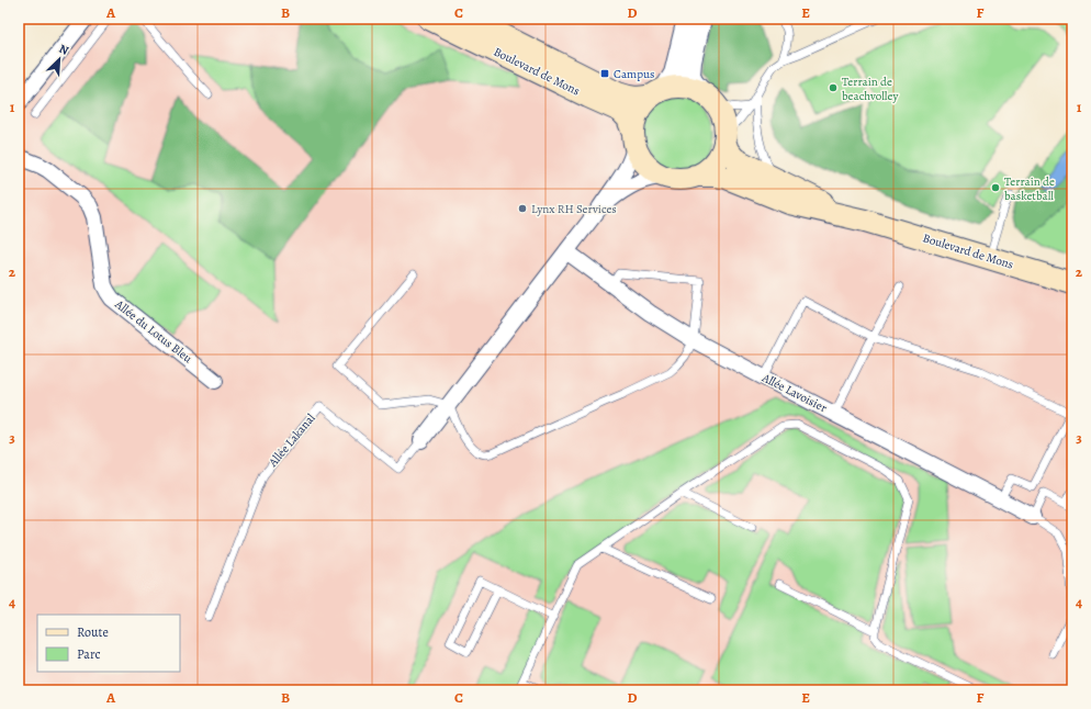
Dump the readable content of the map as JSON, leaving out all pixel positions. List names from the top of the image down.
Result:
{
  "streets": {
    "main road": ["Boulevard de Mons"],
    "street": ["Allée du Lotus Bleu", "Allée Lavoisier", "Allée Lakanal"]
  },
  "crossings": [
    ["Boulevard de Mons", "Allée Lakanal"],
    ["Allée Lavoisier", "Allée Lakanal"]
  ],
  "places": {
    "transit": ["Campus"],
    "other": ["Terrain de beachvolley", "Terrain de basketball", "Lynx RH Services"]
  },
  "legend": ["Route", "Parc"],
  "north": "top right",
  "grid": {
    "columns": [
      "A",
      "B",
      "C",
      "D",
      "E",
      "F"
    ],
    "rows": [
      "1",
      "2",
      "3",
      "4"
    ]
  }
}
